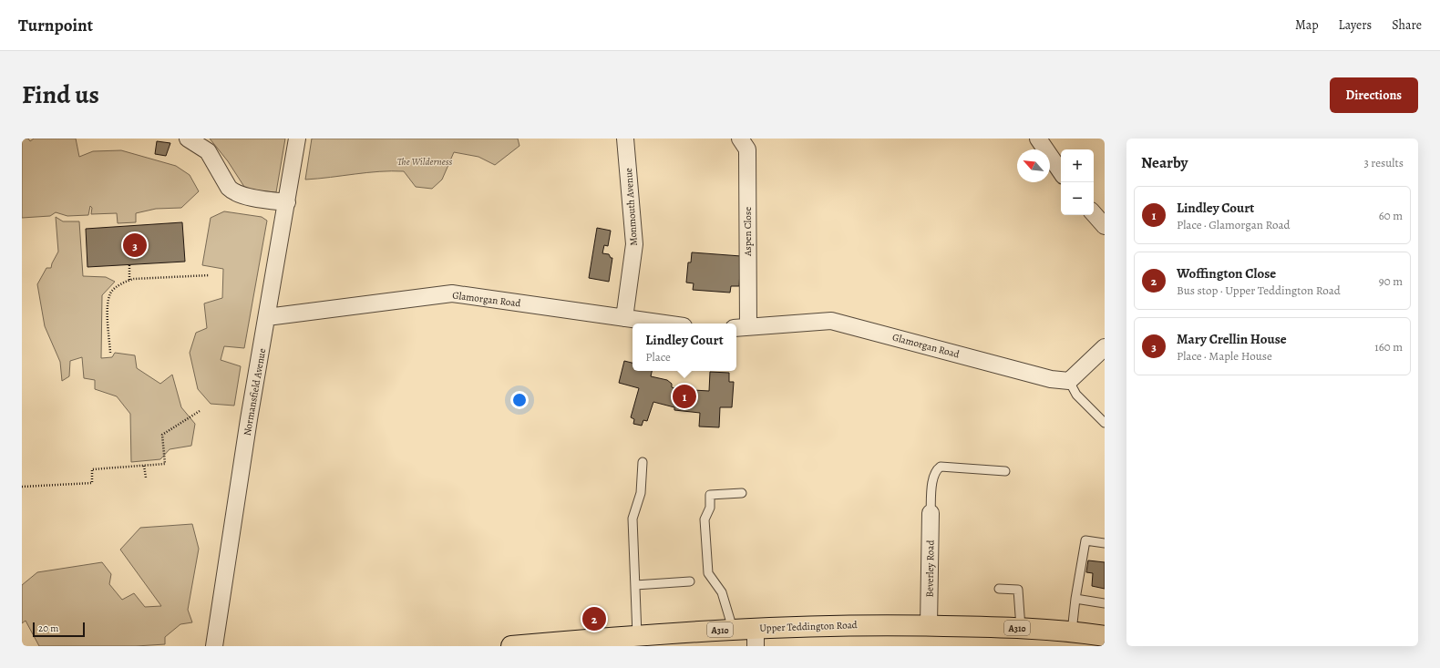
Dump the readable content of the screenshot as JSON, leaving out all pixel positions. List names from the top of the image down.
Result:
{
  "streets": {
    "main road": ["Upper Teddington Road", "A310"],
    "street": [
      "Monmouth Avenue",
      "Aspen Close",
      "Glamorgan Road",
      "Normansfield Avenue",
      "Beverley Road"
    ]
  },
  "crossings": [
    ["Monmouth Avenue", "Glamorgan Road"],
    ["Aspen Close", "Glamorgan Road"],
    ["Glamorgan Road", "Normansfield Avenue"],
    ["Beverley Road", "Upper Teddington Road"]
  ],
  "parks": ["The Wilderness"],
  "scale_bar": "20 m",
  "north": "top left",
  "page": {
    "header": "Turnpoint",
    "nav": ["Map", "Layers", "Share"],
    "title": "Find us",
    "buttons": "Directions",
    "heading": ["Nearby", "3 results"],
    "map_buttons": ["+", "−"],
    "list": [
      {
        "mark": "1",
        "name": "Lindley Court",
        "note": "Place · Glamorgan Road",
        "value": "60 m"
      },
      {
        "mark": "2",
        "name": "Woffington Close",
        "note": "Bus stop · Upper Teddington Road",
        "value": "90 m"
      },
      {
        "mark": "3",
        "name": "Mary Crellin House",
        "note": "Place · Maple House",
        "value": "160 m"
      }
    ],
    "pins": ["3", "1", "2"],
    "popup": ["Lindley Court", "Place"],
    "scale": "20 m"
  }
}
